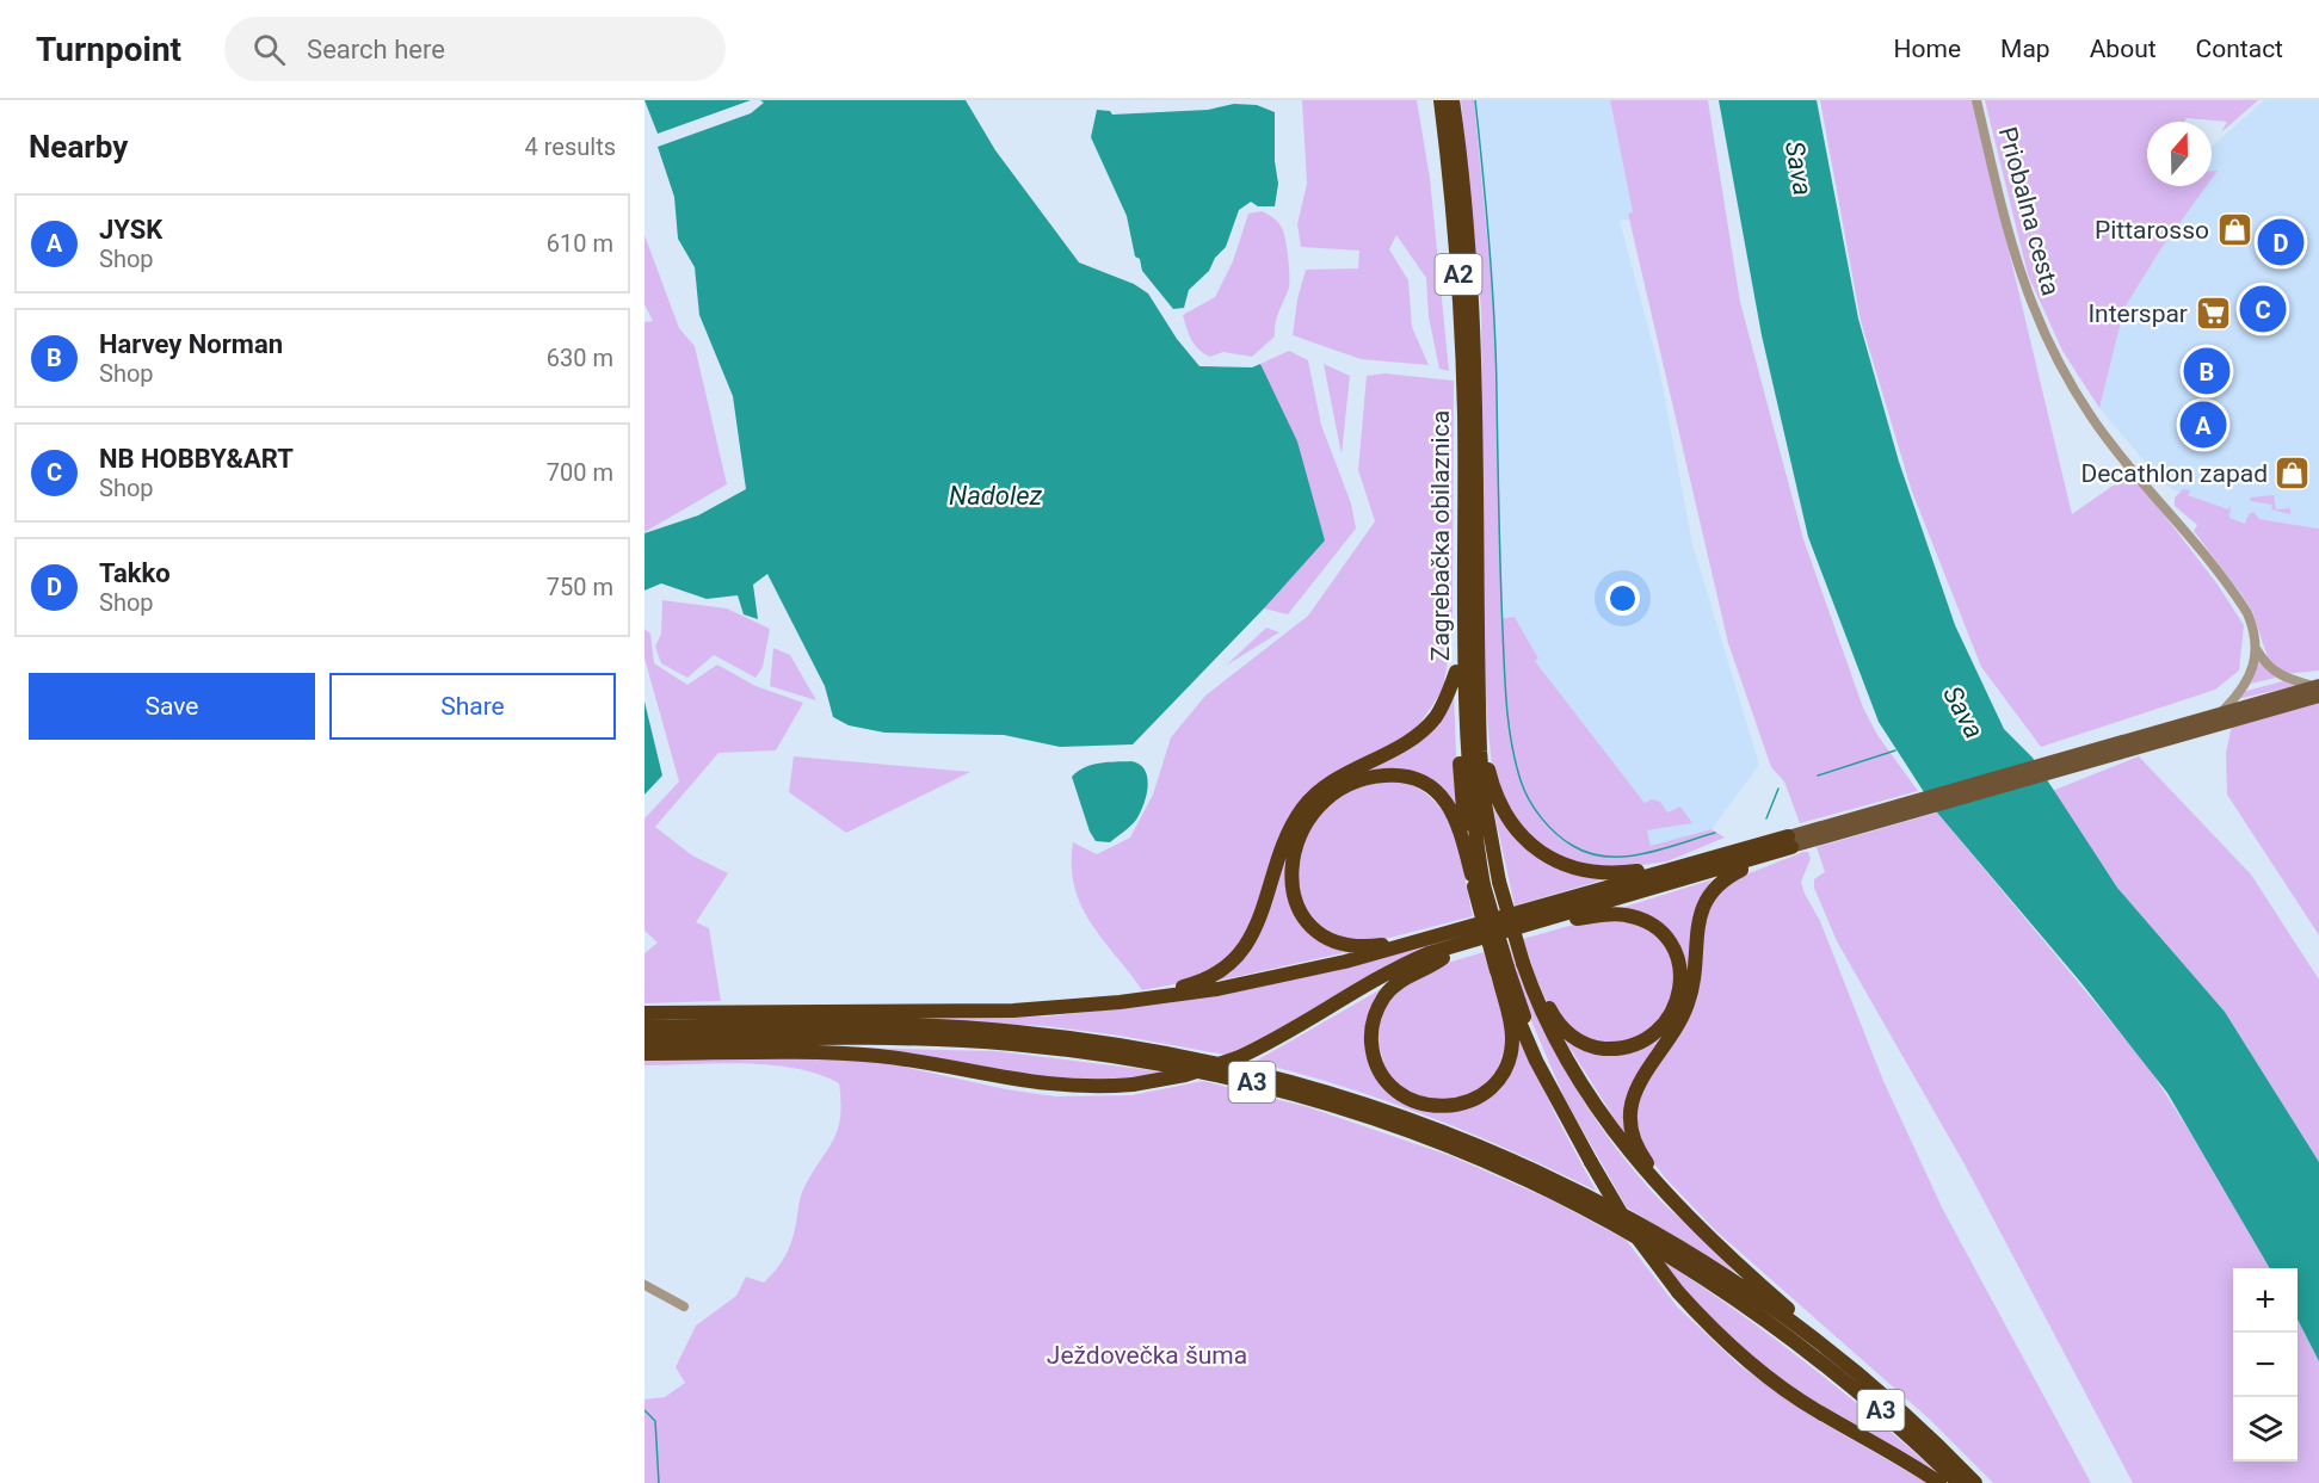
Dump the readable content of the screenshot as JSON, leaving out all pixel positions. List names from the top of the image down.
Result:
{
  "streets": {
    "highway": ["A2", "Zagrebačka obilaznica", "A3"],
    "street": ["Priobalna cesta"]
  },
  "water": ["Sava", "Nadolez"],
  "parks": ["Ježdovečka šuma"],
  "places": {
    "shop": ["Pittarosso", "Decathlon zapad"],
    "supermarket": ["Interspar"]
  },
  "north": "top",
  "page": {
    "header": "Turnpoint",
    "search": "Search here",
    "nav": [
      "Home",
      "Map",
      "About",
      "Contact"
    ],
    "heading": ["Nearby", "4 results"],
    "list": [
      {
        "mark": "A",
        "name": "JYSK",
        "note": "Shop",
        "value": "610 m"
      },
      {
        "mark": "B",
        "name": "Harvey Norman",
        "note": "Shop",
        "value": "630 m"
      },
      {
        "mark": "C",
        "name": "NB HOBBY&ART",
        "note": "Shop",
        "value": "700 m"
      },
      {
        "mark": "D",
        "name": "Takko",
        "note": "Shop",
        "value": "750 m"
      }
    ],
    "pins": [
      "D",
      "C",
      "B",
      "A"
    ],
    "buttons": ["Save", "Share"],
    "map_buttons": ["+", "−"]
  }
}
